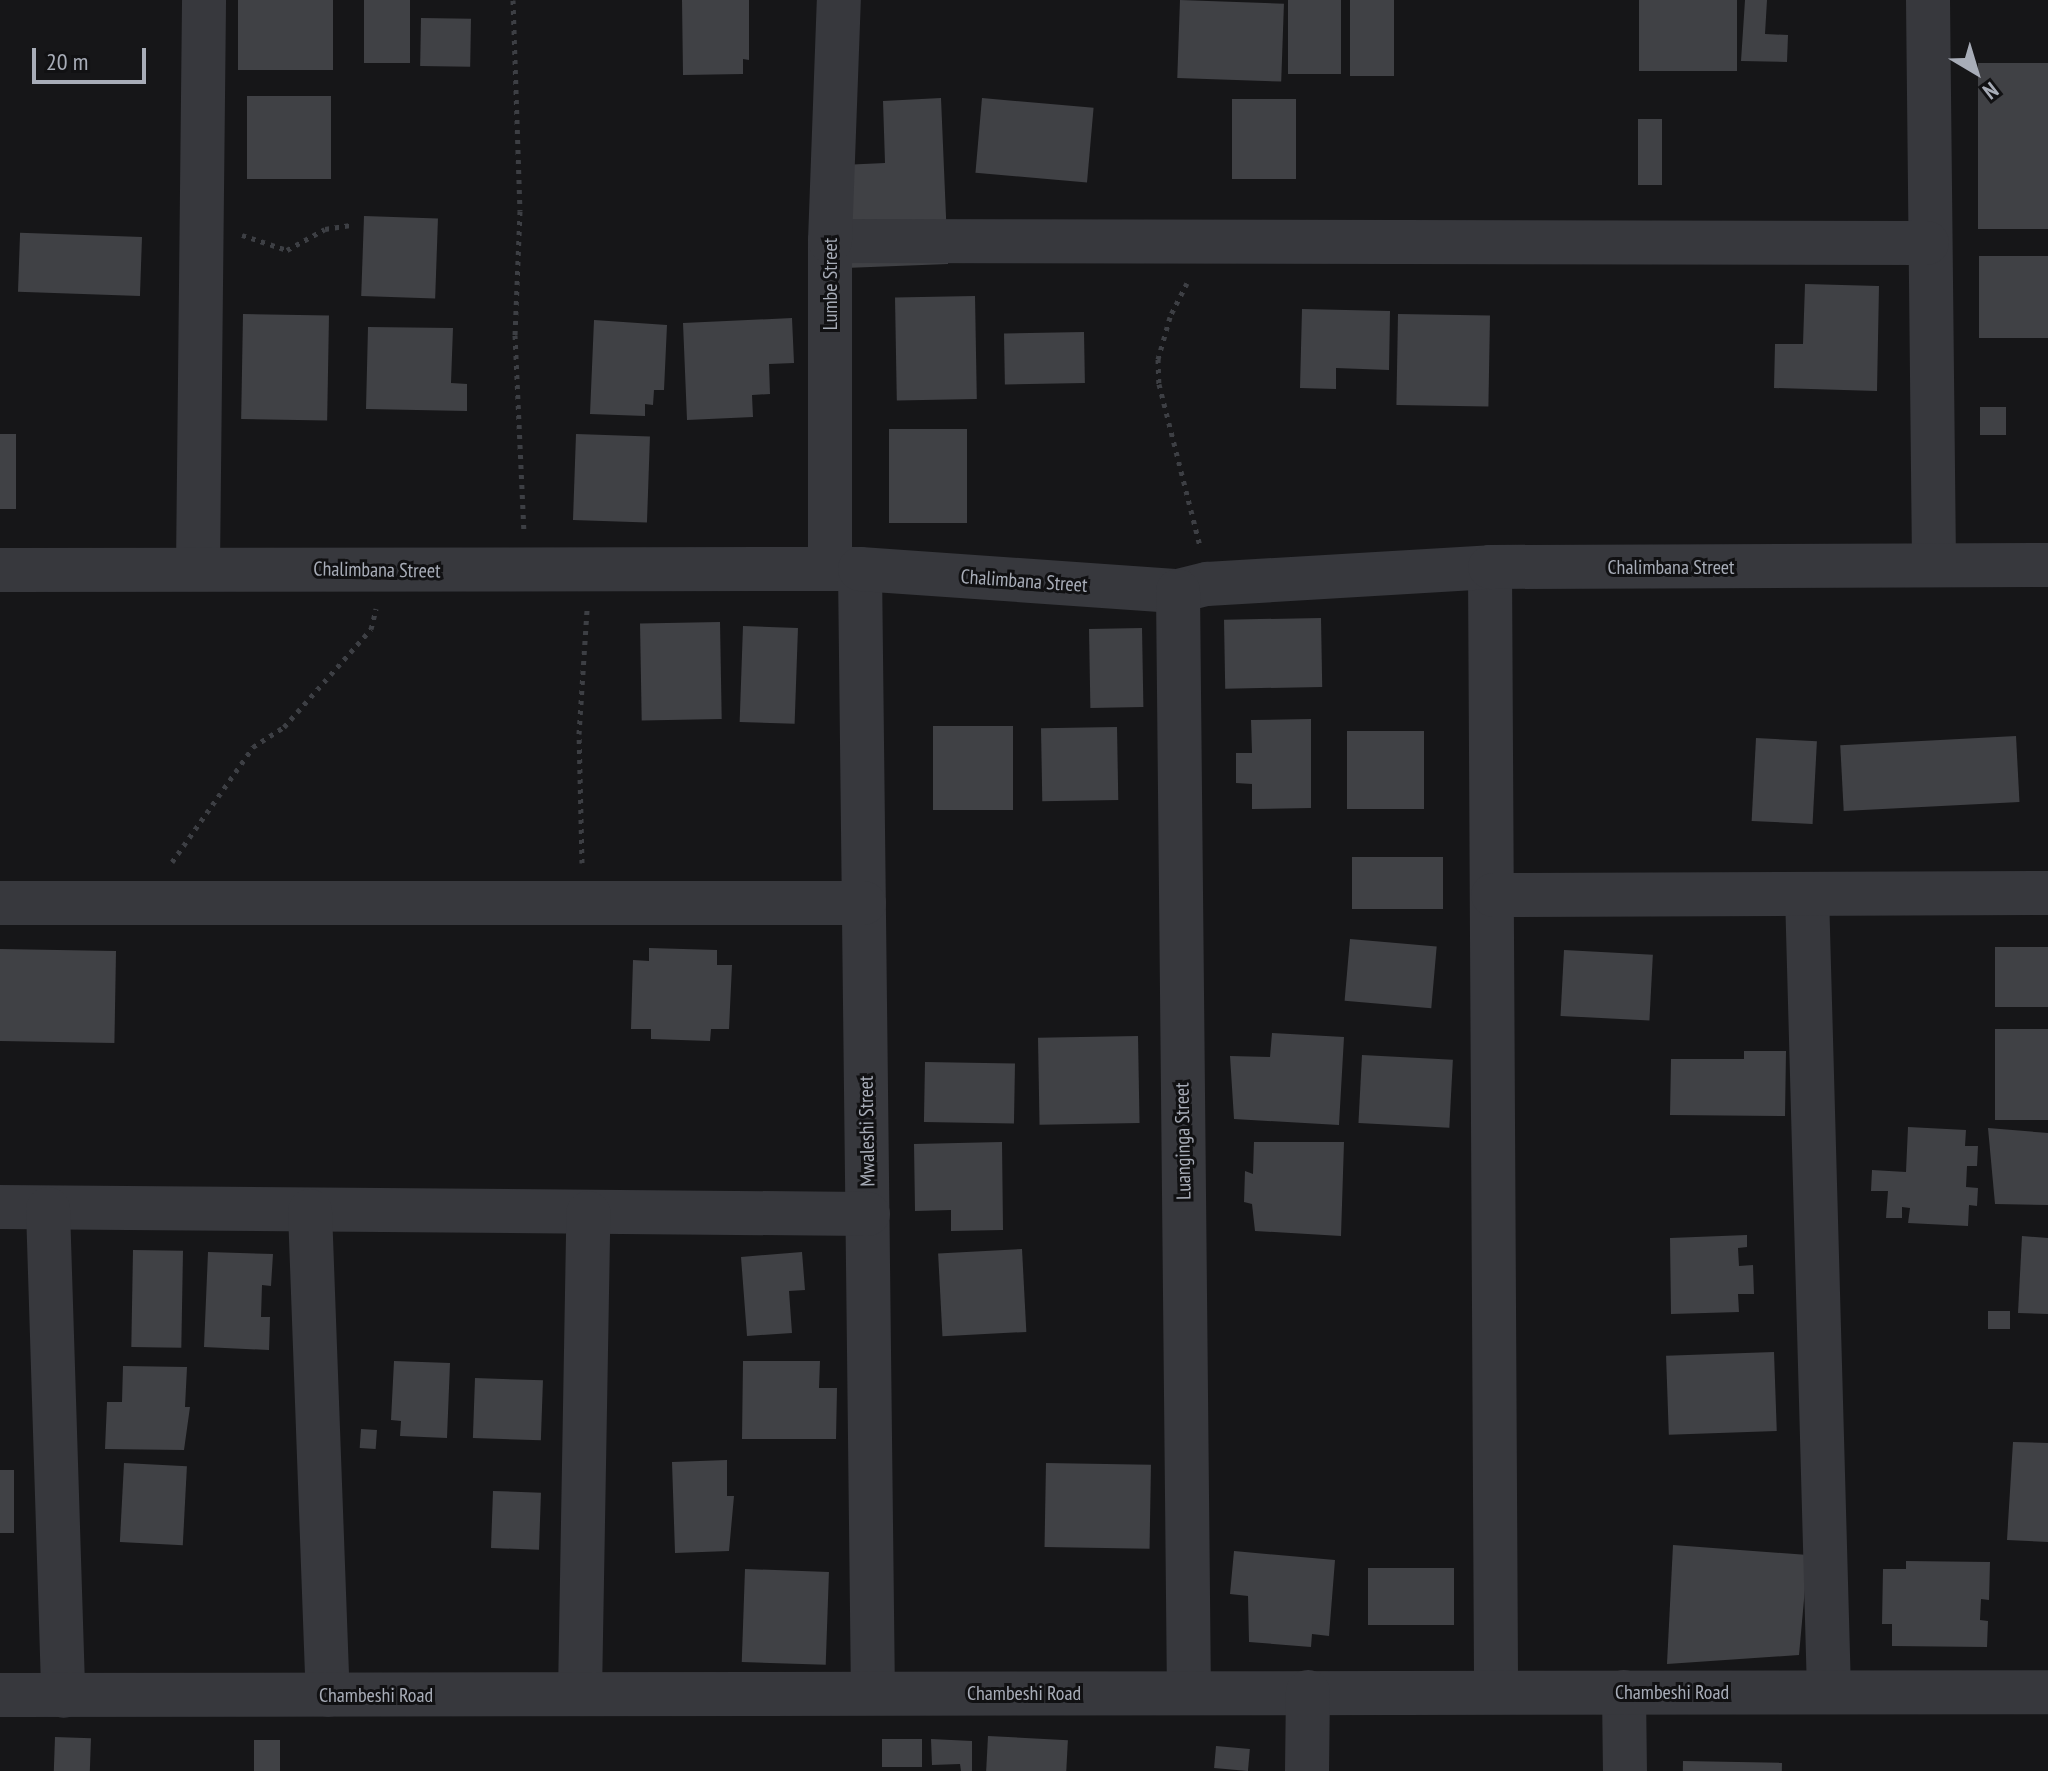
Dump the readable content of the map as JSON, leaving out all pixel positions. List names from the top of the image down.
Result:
{
  "streets": {
    "street": [
      "Lumbe Street",
      "Chalimbana Street",
      "Mwaleshi Street",
      "Luanginga Street",
      "Chambeshi Road"
    ]
  },
  "crossings": [
    ["Lumbe Street", "Chalimbana Street"],
    ["Lumbe Street", "Mwaleshi Street"],
    ["Chalimbana Street", "Mwaleshi Street"],
    ["Chalimbana Street", "Luanginga Street"],
    ["Mwaleshi Street", "Chambeshi Road"],
    ["Luanginga Street", "Chambeshi Road"]
  ],
  "scale_bar": "20 m",
  "north": "bottom right"
}
